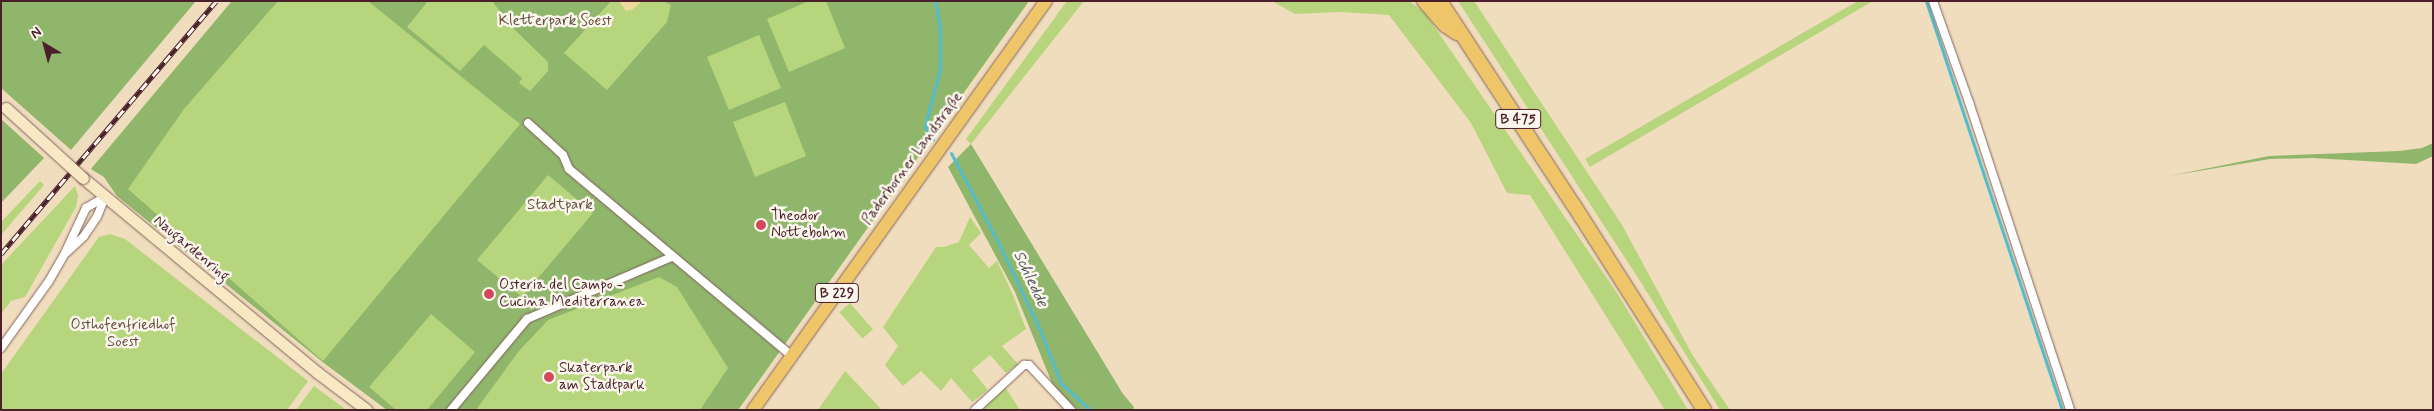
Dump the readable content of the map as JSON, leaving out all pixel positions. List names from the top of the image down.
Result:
{
  "streets": {
    "highway": ["B 475"],
    "main road": ["Paderborner Landstraße", "Naugardenring", "B 229"]
  },
  "water": ["Schledde"],
  "parks": ["Kletterpark Soest", "Stadtpark", "Osthofenfriedhof Soest"],
  "places": ["Theodor Nottebohm", "Osteria del Campo - Cucina Mediterranea", "Skaterpark am Stadtpark"],
  "north": "top left"
}
